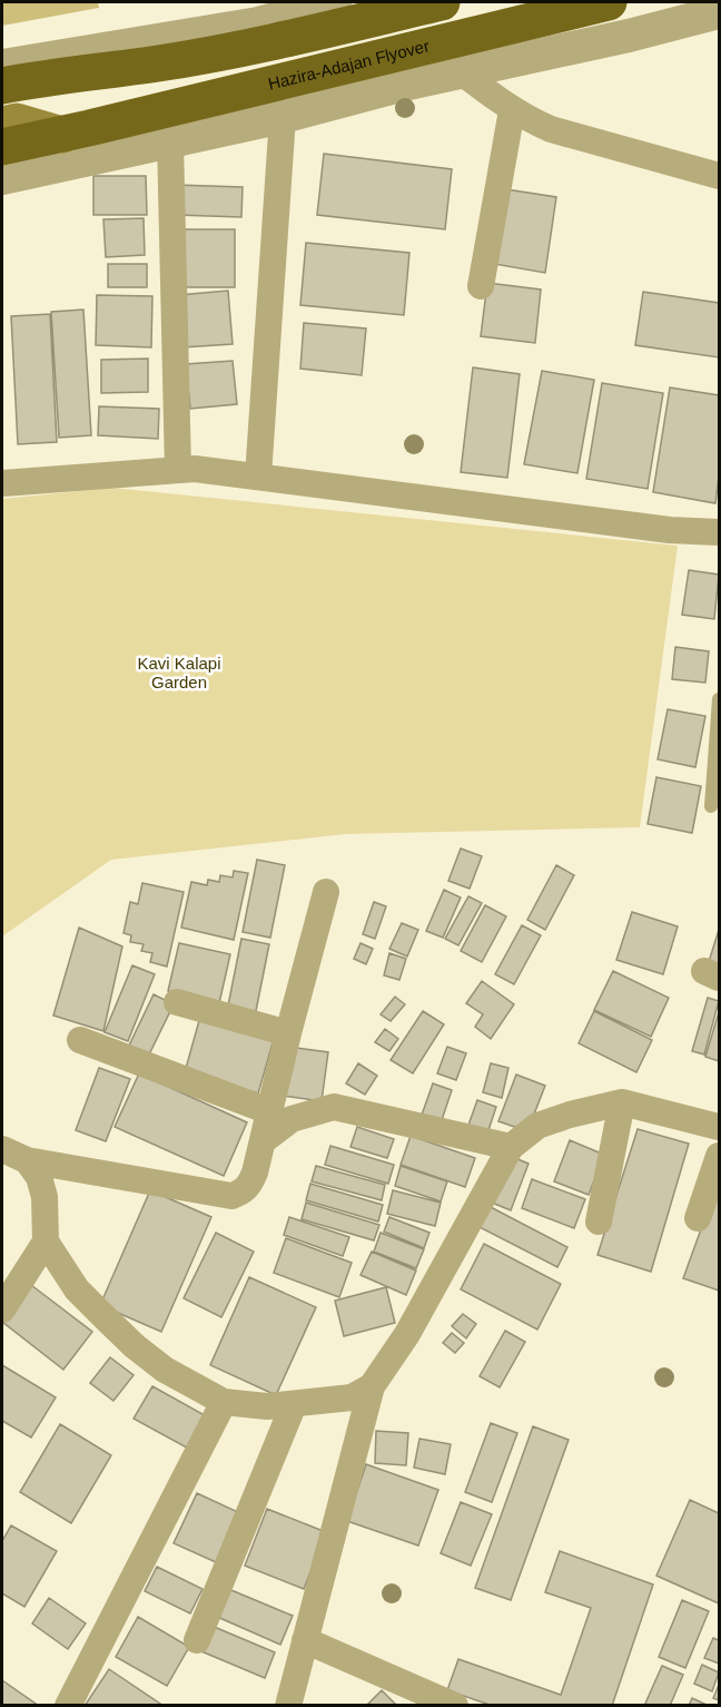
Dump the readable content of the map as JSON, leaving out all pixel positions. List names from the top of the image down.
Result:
{
  "streets": {
    "highway": ["Hazira-Adajan Flyover"]
  },
  "parks": ["Kavi Kalapi Garden"]
}
